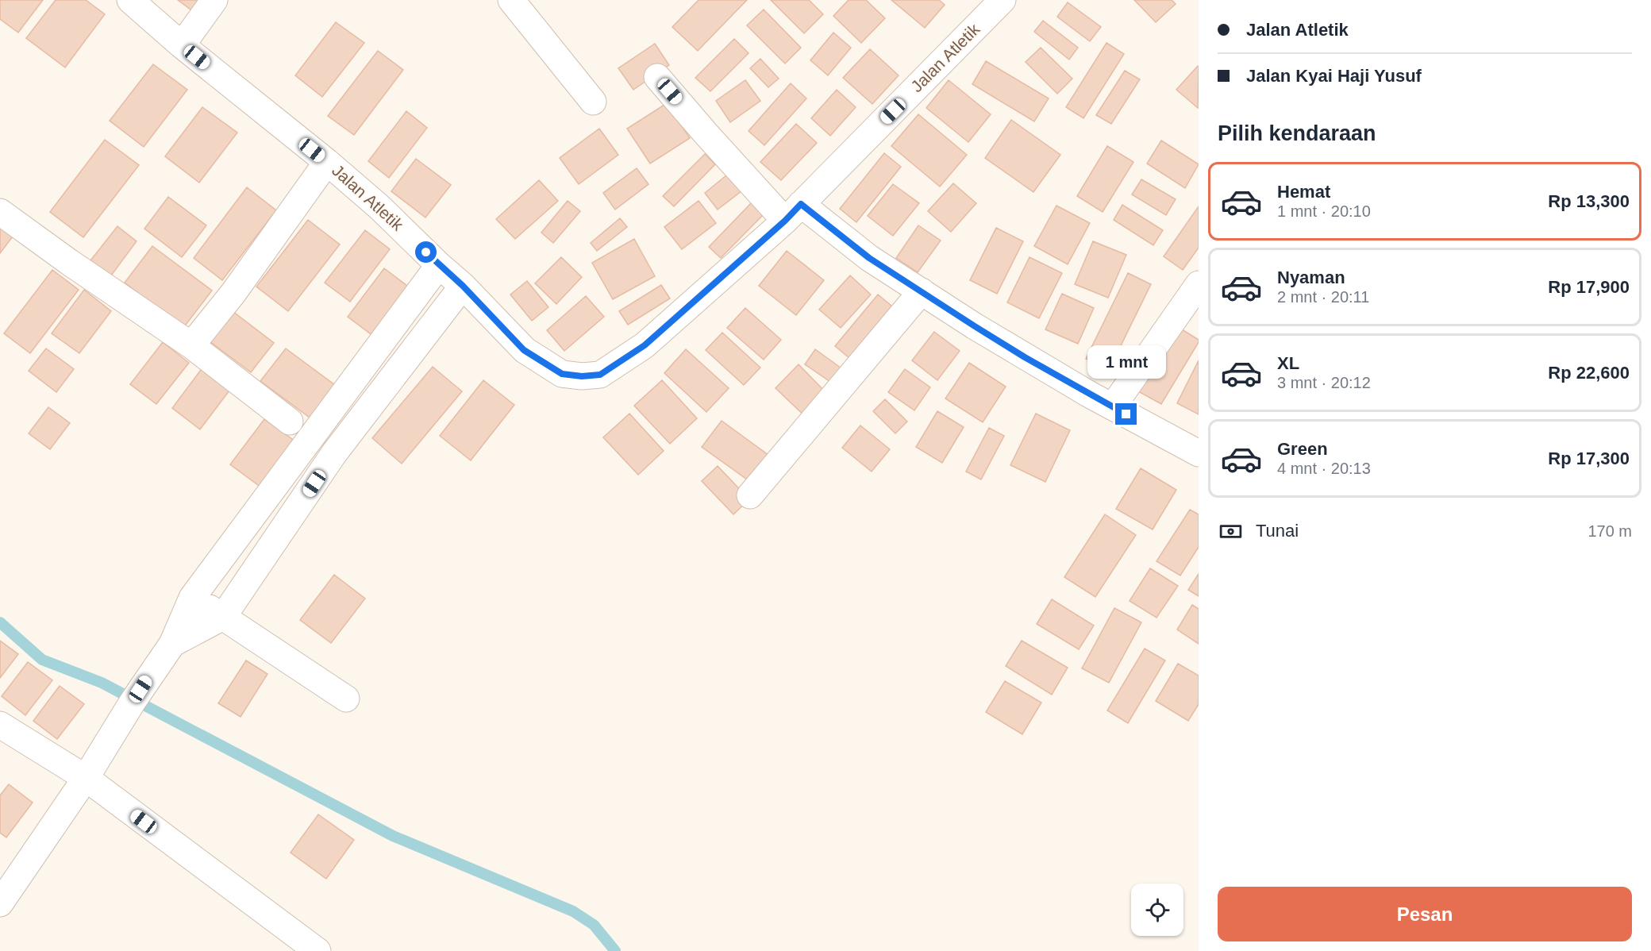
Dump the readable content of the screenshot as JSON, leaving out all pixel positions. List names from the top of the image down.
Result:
{
  "streets": {
    "street": ["Jalan Atletik"]
  },
  "page": {
    "banner": ["Jalan Atletik", "Jalan Kyai Haji Yusuf"],
    "heading": "Pilih kendaraan",
    "list": [
      {
        "name": "Hemat",
        "note": "1 mnt · 20:10",
        "value": "Rp 13,300"
      },
      {
        "name": "Nyaman",
        "note": "2 mnt · 20:11",
        "value": "Rp 17,900"
      },
      {
        "name": "XL",
        "note": "3 mnt · 20:12",
        "value": "Rp 22,600"
      },
      {
        "name": "Green",
        "note": "4 mnt · 20:13",
        "value": "Rp 17,300"
      }
    ],
    "bubble": "1 mnt",
    "pay": ["Tunai", "170 m"],
    "buttons": "Pesan"
  }
}
